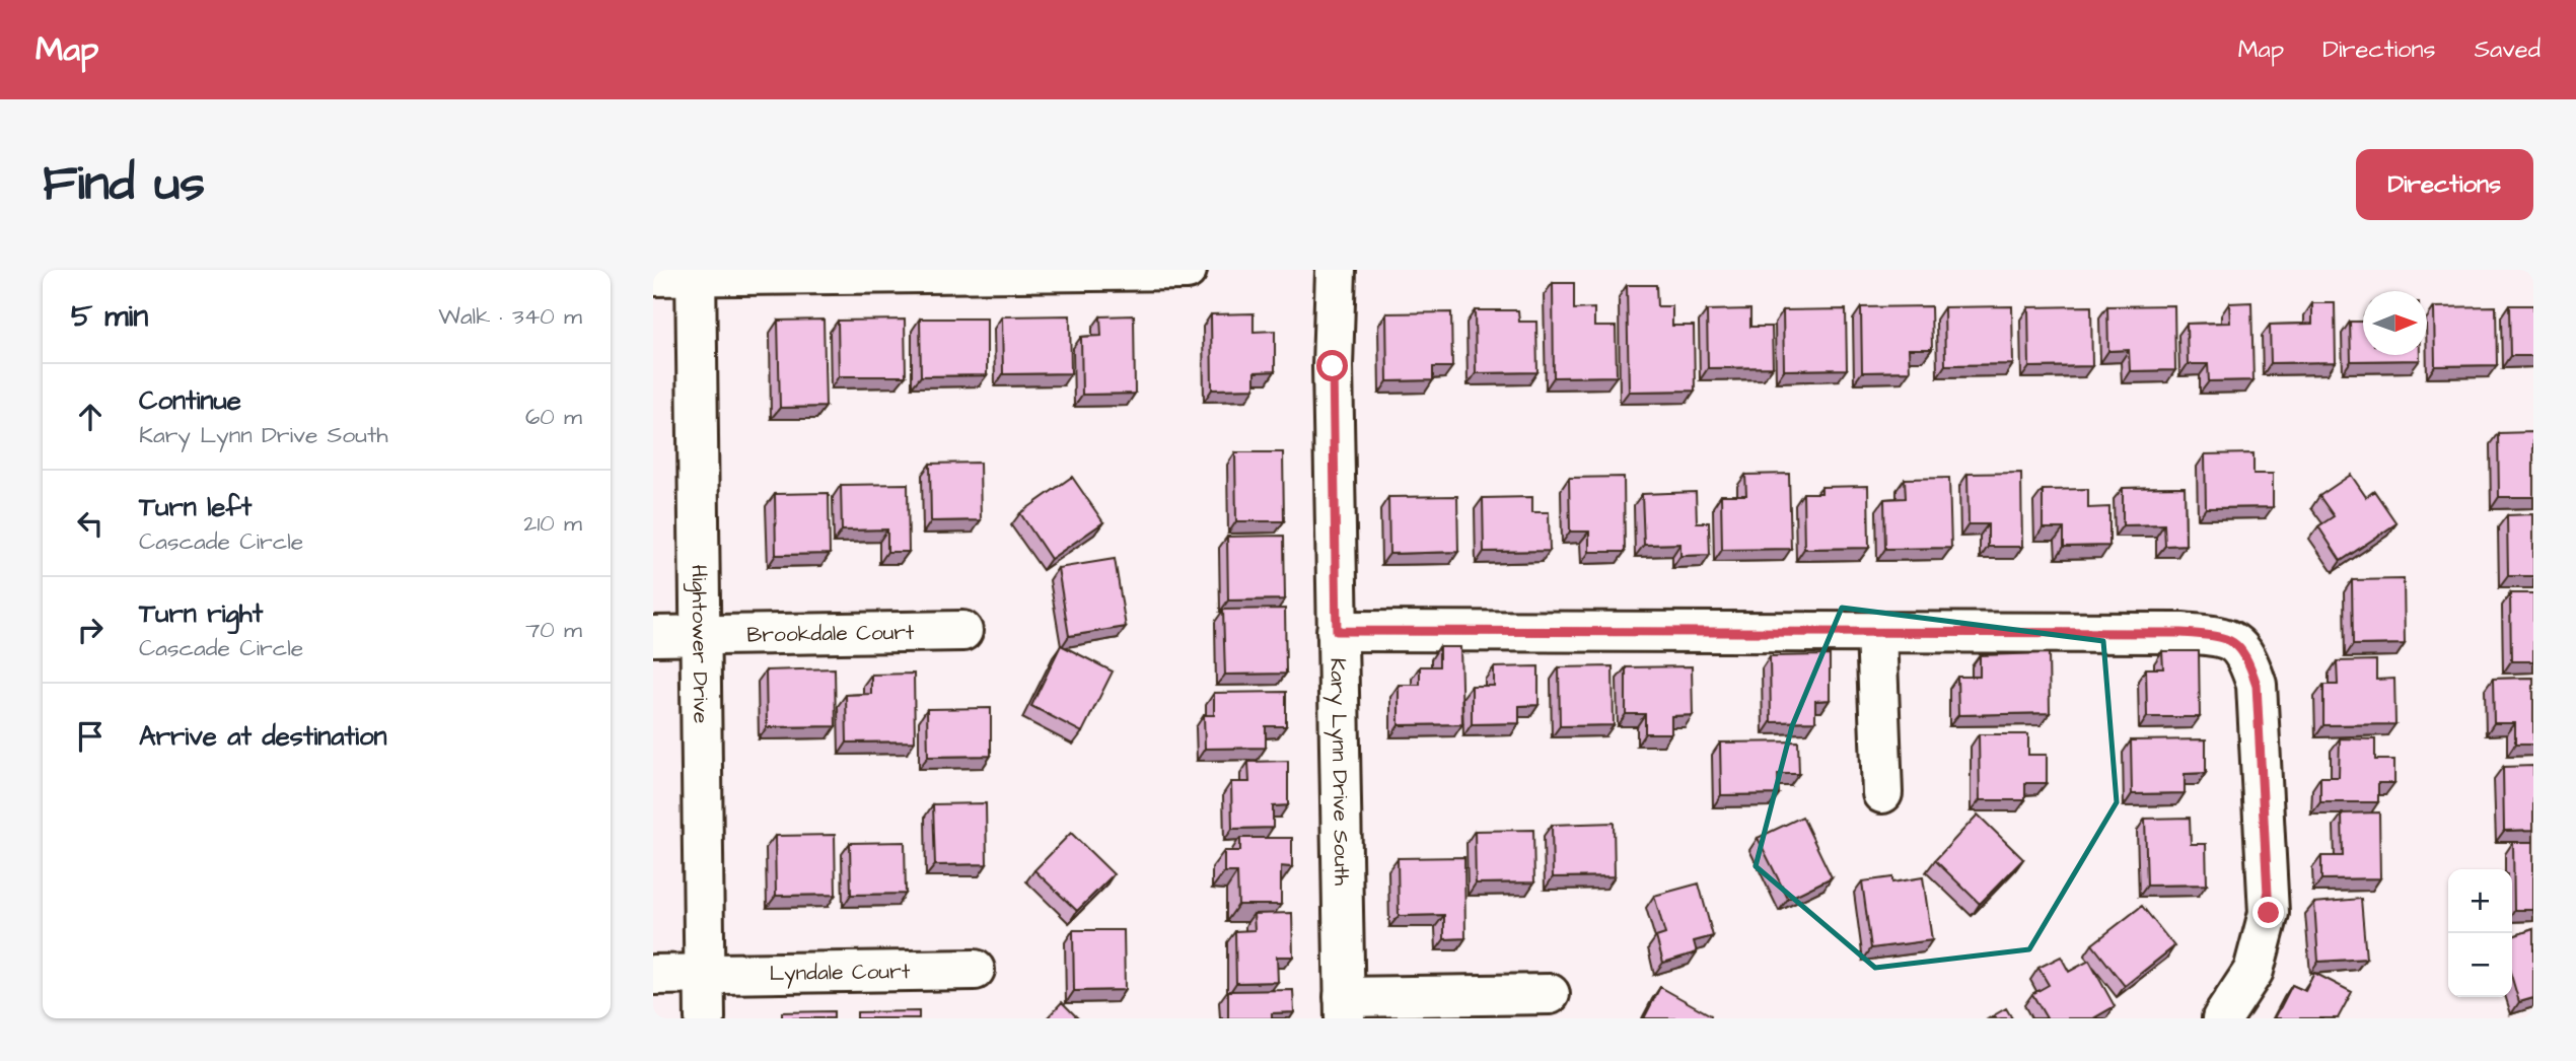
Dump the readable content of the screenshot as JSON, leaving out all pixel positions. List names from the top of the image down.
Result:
{
  "streets": {
    "street": [
      "Brookdale Court",
      "Hightower Drive",
      "Kary Lynn Drive South",
      "Lyndale Court"
    ]
  },
  "crossings": [
    ["Brookdale Court", "Hightower Drive"],
    ["Hightower Drive", "Lyndale Court"]
  ],
  "north": "right",
  "page": {
    "header": "Map",
    "nav": ["Map", "Directions", "Saved"],
    "buttons": "Directions",
    "title": "Find us",
    "heading": ["5 min", "Walk · 340 m"],
    "list": [
      ["Continue", "Kary Lynn Drive South", "60 m"],
      ["Turn left", "Cascade Circle", "210 m"],
      ["Turn right", "Cascade Circle", "70 m"],
      "Arrive at destination"
    ],
    "map_buttons": ["+", "−"]
  }
}
